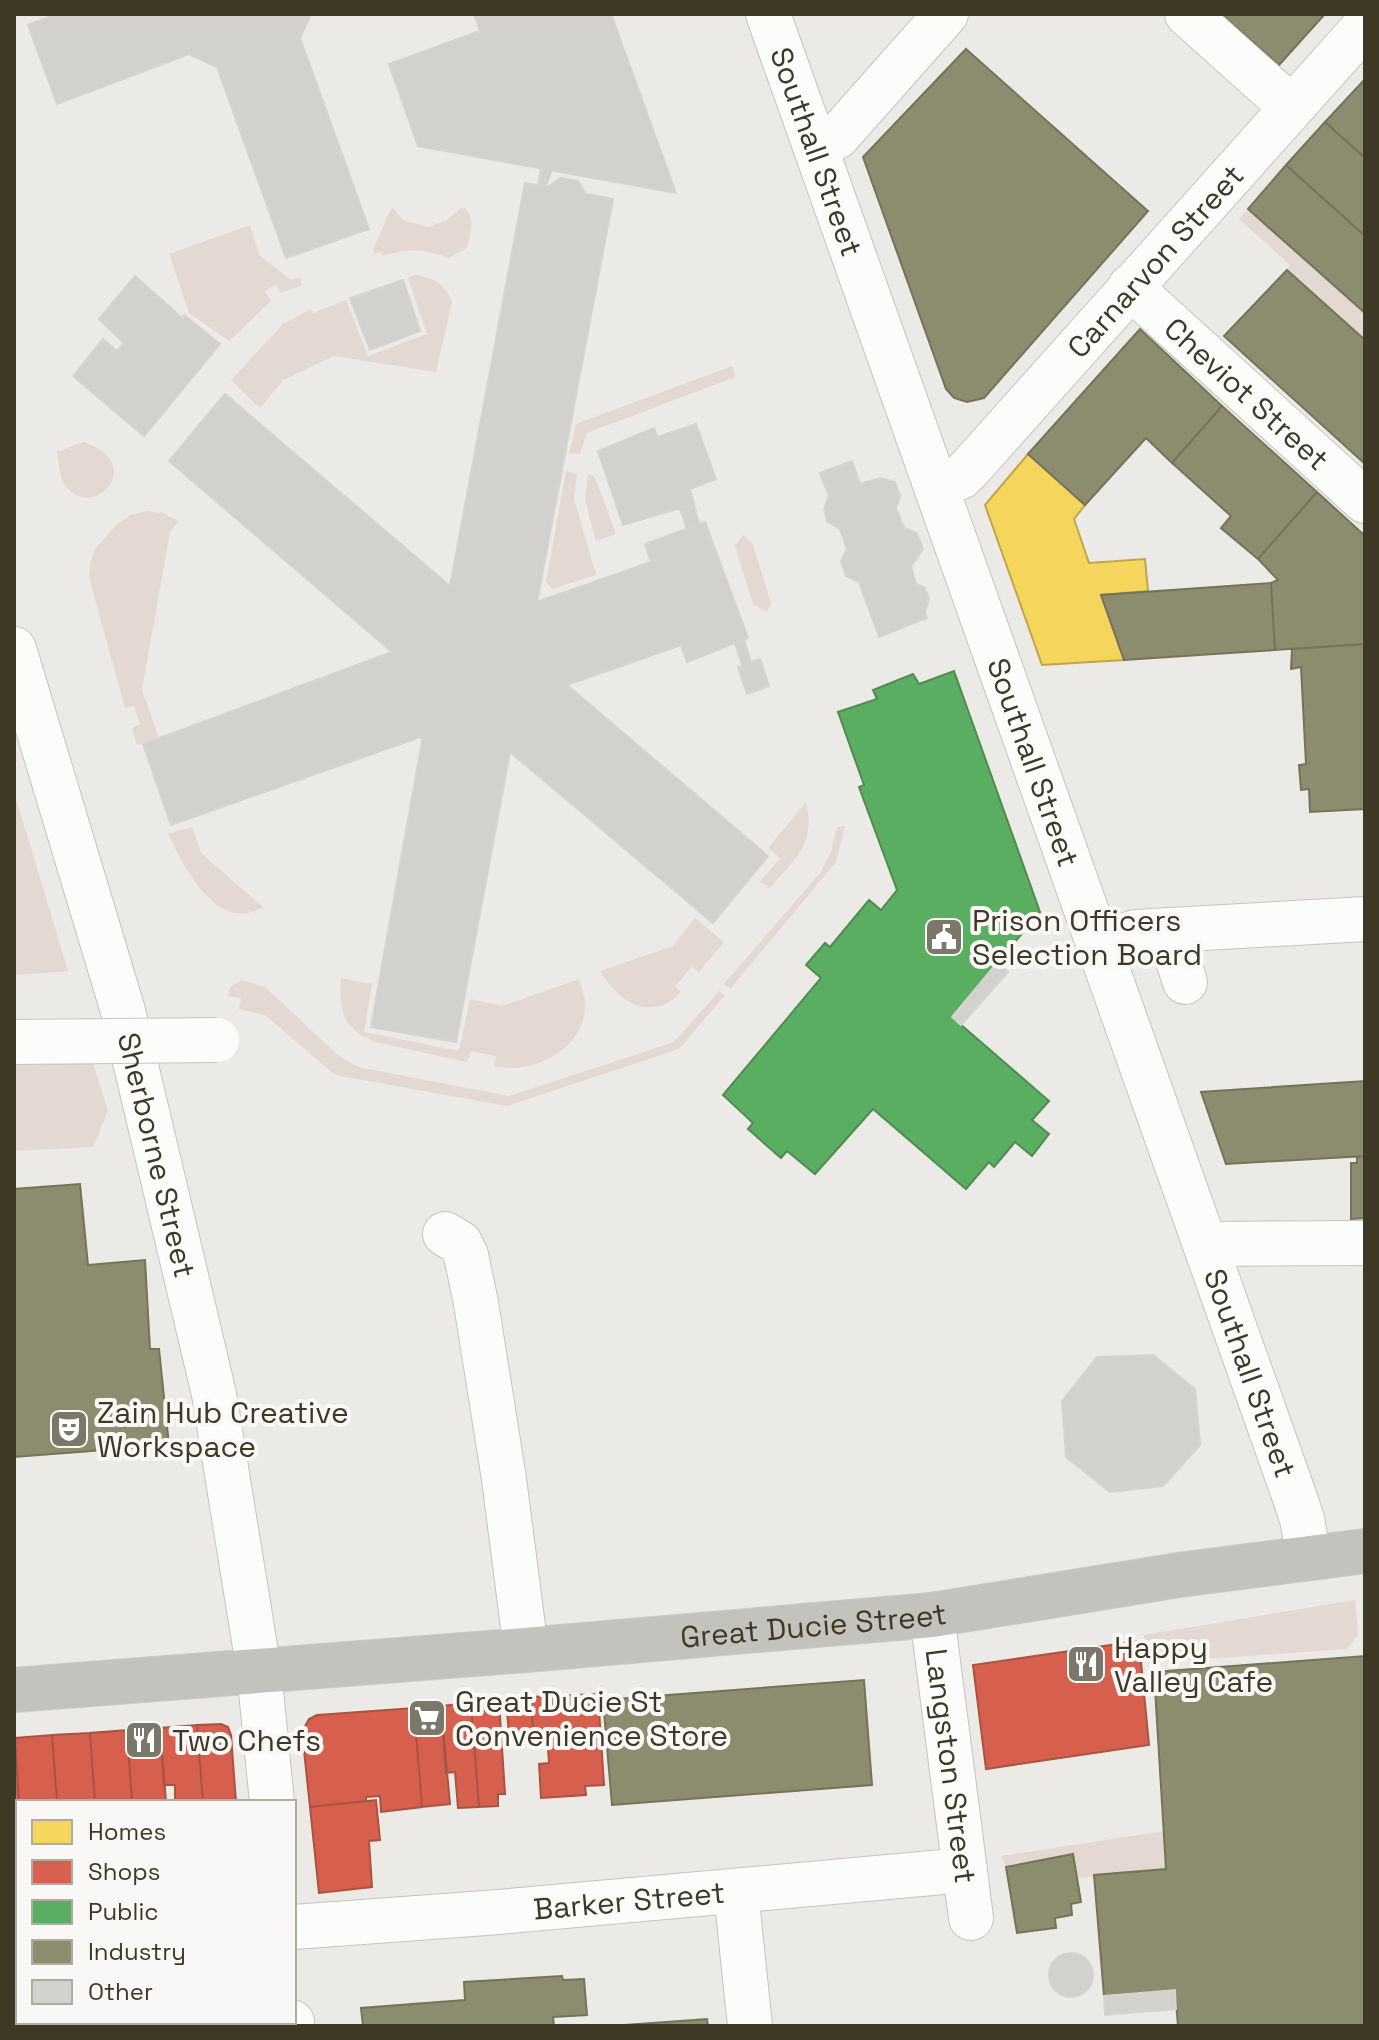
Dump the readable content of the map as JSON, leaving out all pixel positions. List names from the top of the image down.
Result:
{
  "streets": {
    "highway": ["Great Ducie Street"],
    "street": [
      "Southall Street",
      "Carnarvon Street",
      "Cheviot Street",
      "Sherborne Street",
      "Langston Street",
      "Barker Street"
    ]
  },
  "crossings": [
    ["Southall Street", "Carnarvon Street"],
    ["Southall Street", "Great Ducie Street"],
    ["Carnarvon Street", "Cheviot Street"],
    ["Sherborne Street", "Great Ducie Street"],
    ["Great Ducie Street", "Langston Street"],
    ["Langston Street", "Barker Street"]
  ],
  "places": {
    "public building": ["Prison Officers Selection Board"],
    "theatre": ["Zain Hub Creative Workspace"],
    "restaurant": ["Happy Valley Cafe", "Two Chefs"],
    "supermarket": ["Great Ducie St Convenience Store"]
  },
  "legend": [
    "Homes",
    "Shops",
    "Public",
    "Industry",
    "Other"
  ]
}
